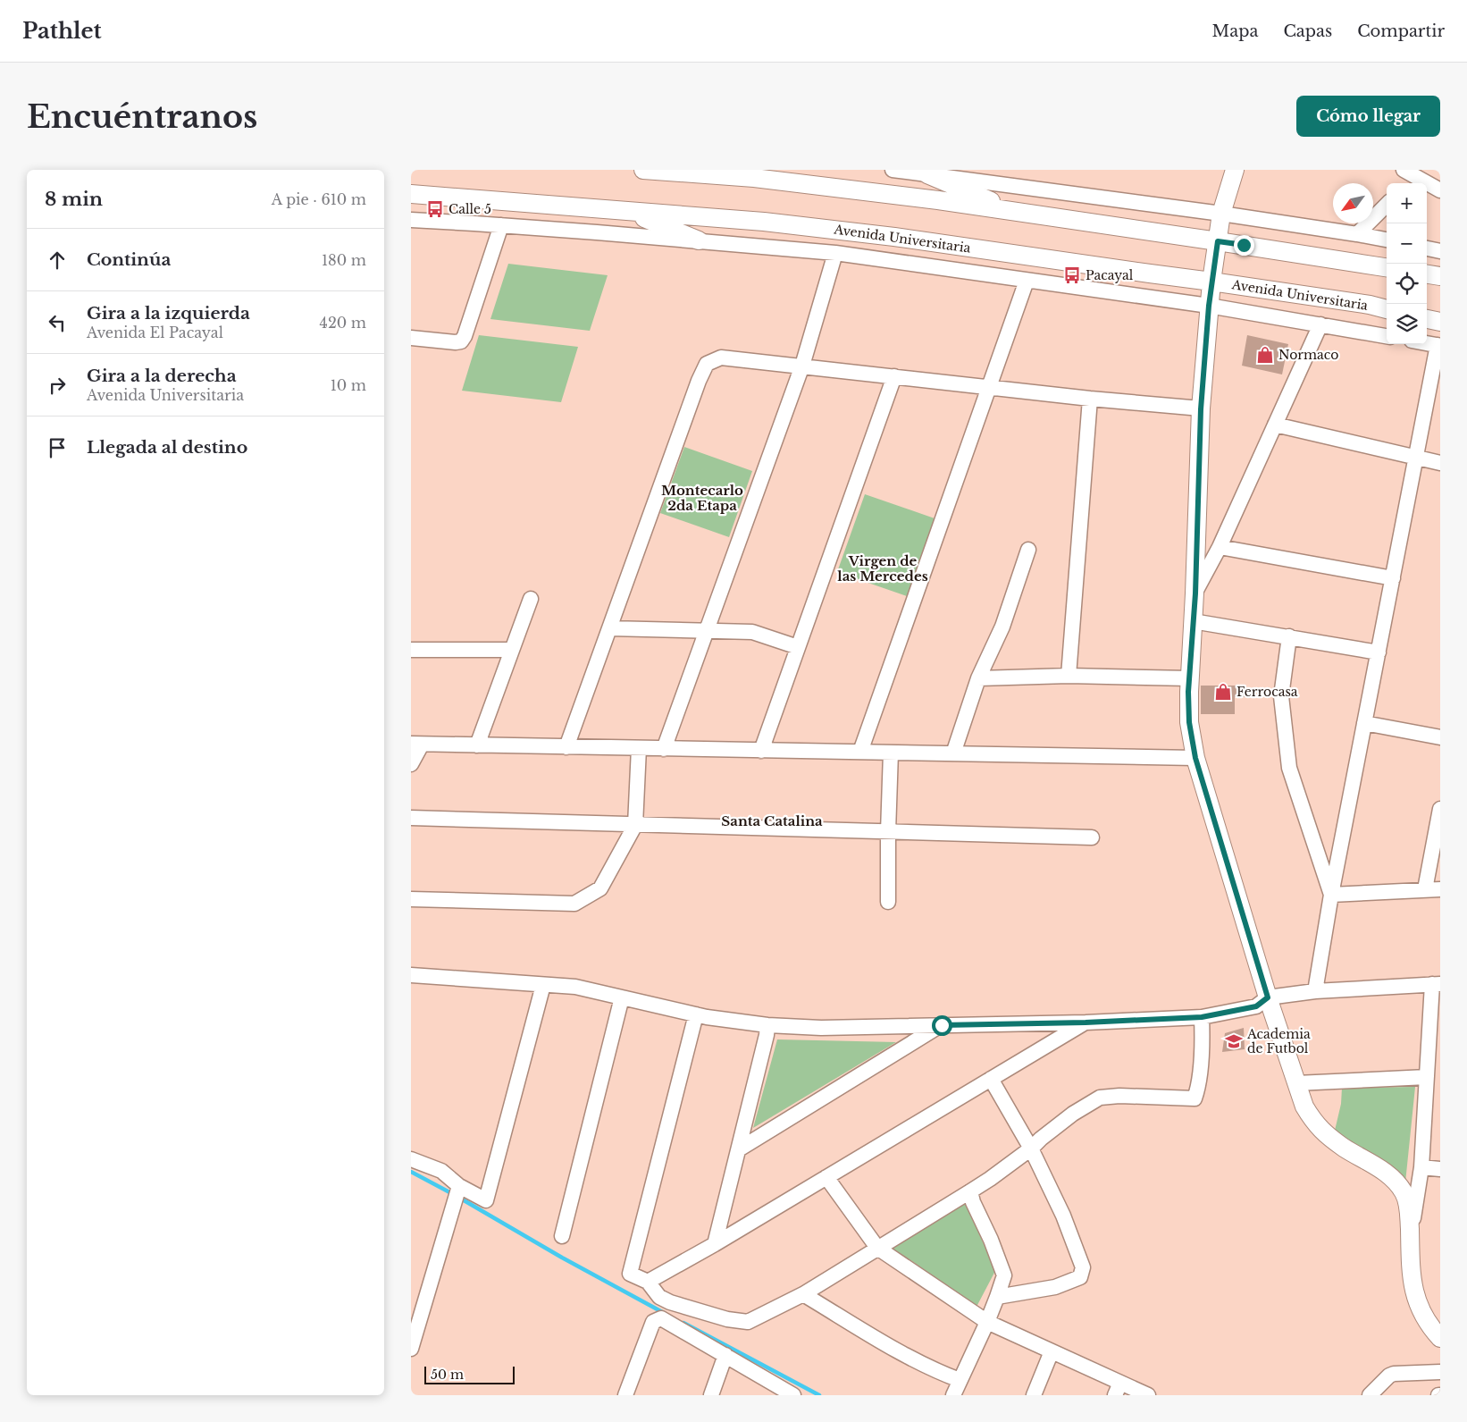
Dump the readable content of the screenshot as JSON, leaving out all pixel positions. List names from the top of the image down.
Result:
{
  "streets": {
    "street": ["Avenida Universitaria"]
  },
  "districts": ["Montecarlo 2da Etapa", "Virgen de las Mercedes", "Santa Catalina"],
  "places": {
    "bus stop": ["Calle 5", "Pacayal"],
    "shop": ["Normaco", "Ferrocasa"],
    "school or university": ["Academia de Futbol"]
  },
  "scale_bar": "50 m",
  "north": "bottom left",
  "page": {
    "header": "Pathlet",
    "nav": ["Mapa", "Capas", "Compartir"],
    "buttons": "Cómo llegar",
    "title": "Encuéntranos",
    "heading": ["8 min", "A pie · 610 m"],
    "map_buttons": ["+", "−"],
    "list": [
      ["Continúa", "180 m"],
      ["Gira a la izquierda", "Avenida El Pacayal", "420 m"],
      ["Gira a la derecha", "Avenida Universitaria", "10 m"],
      "Llegada al destino"
    ],
    "scale": "50 m"
  }
}
